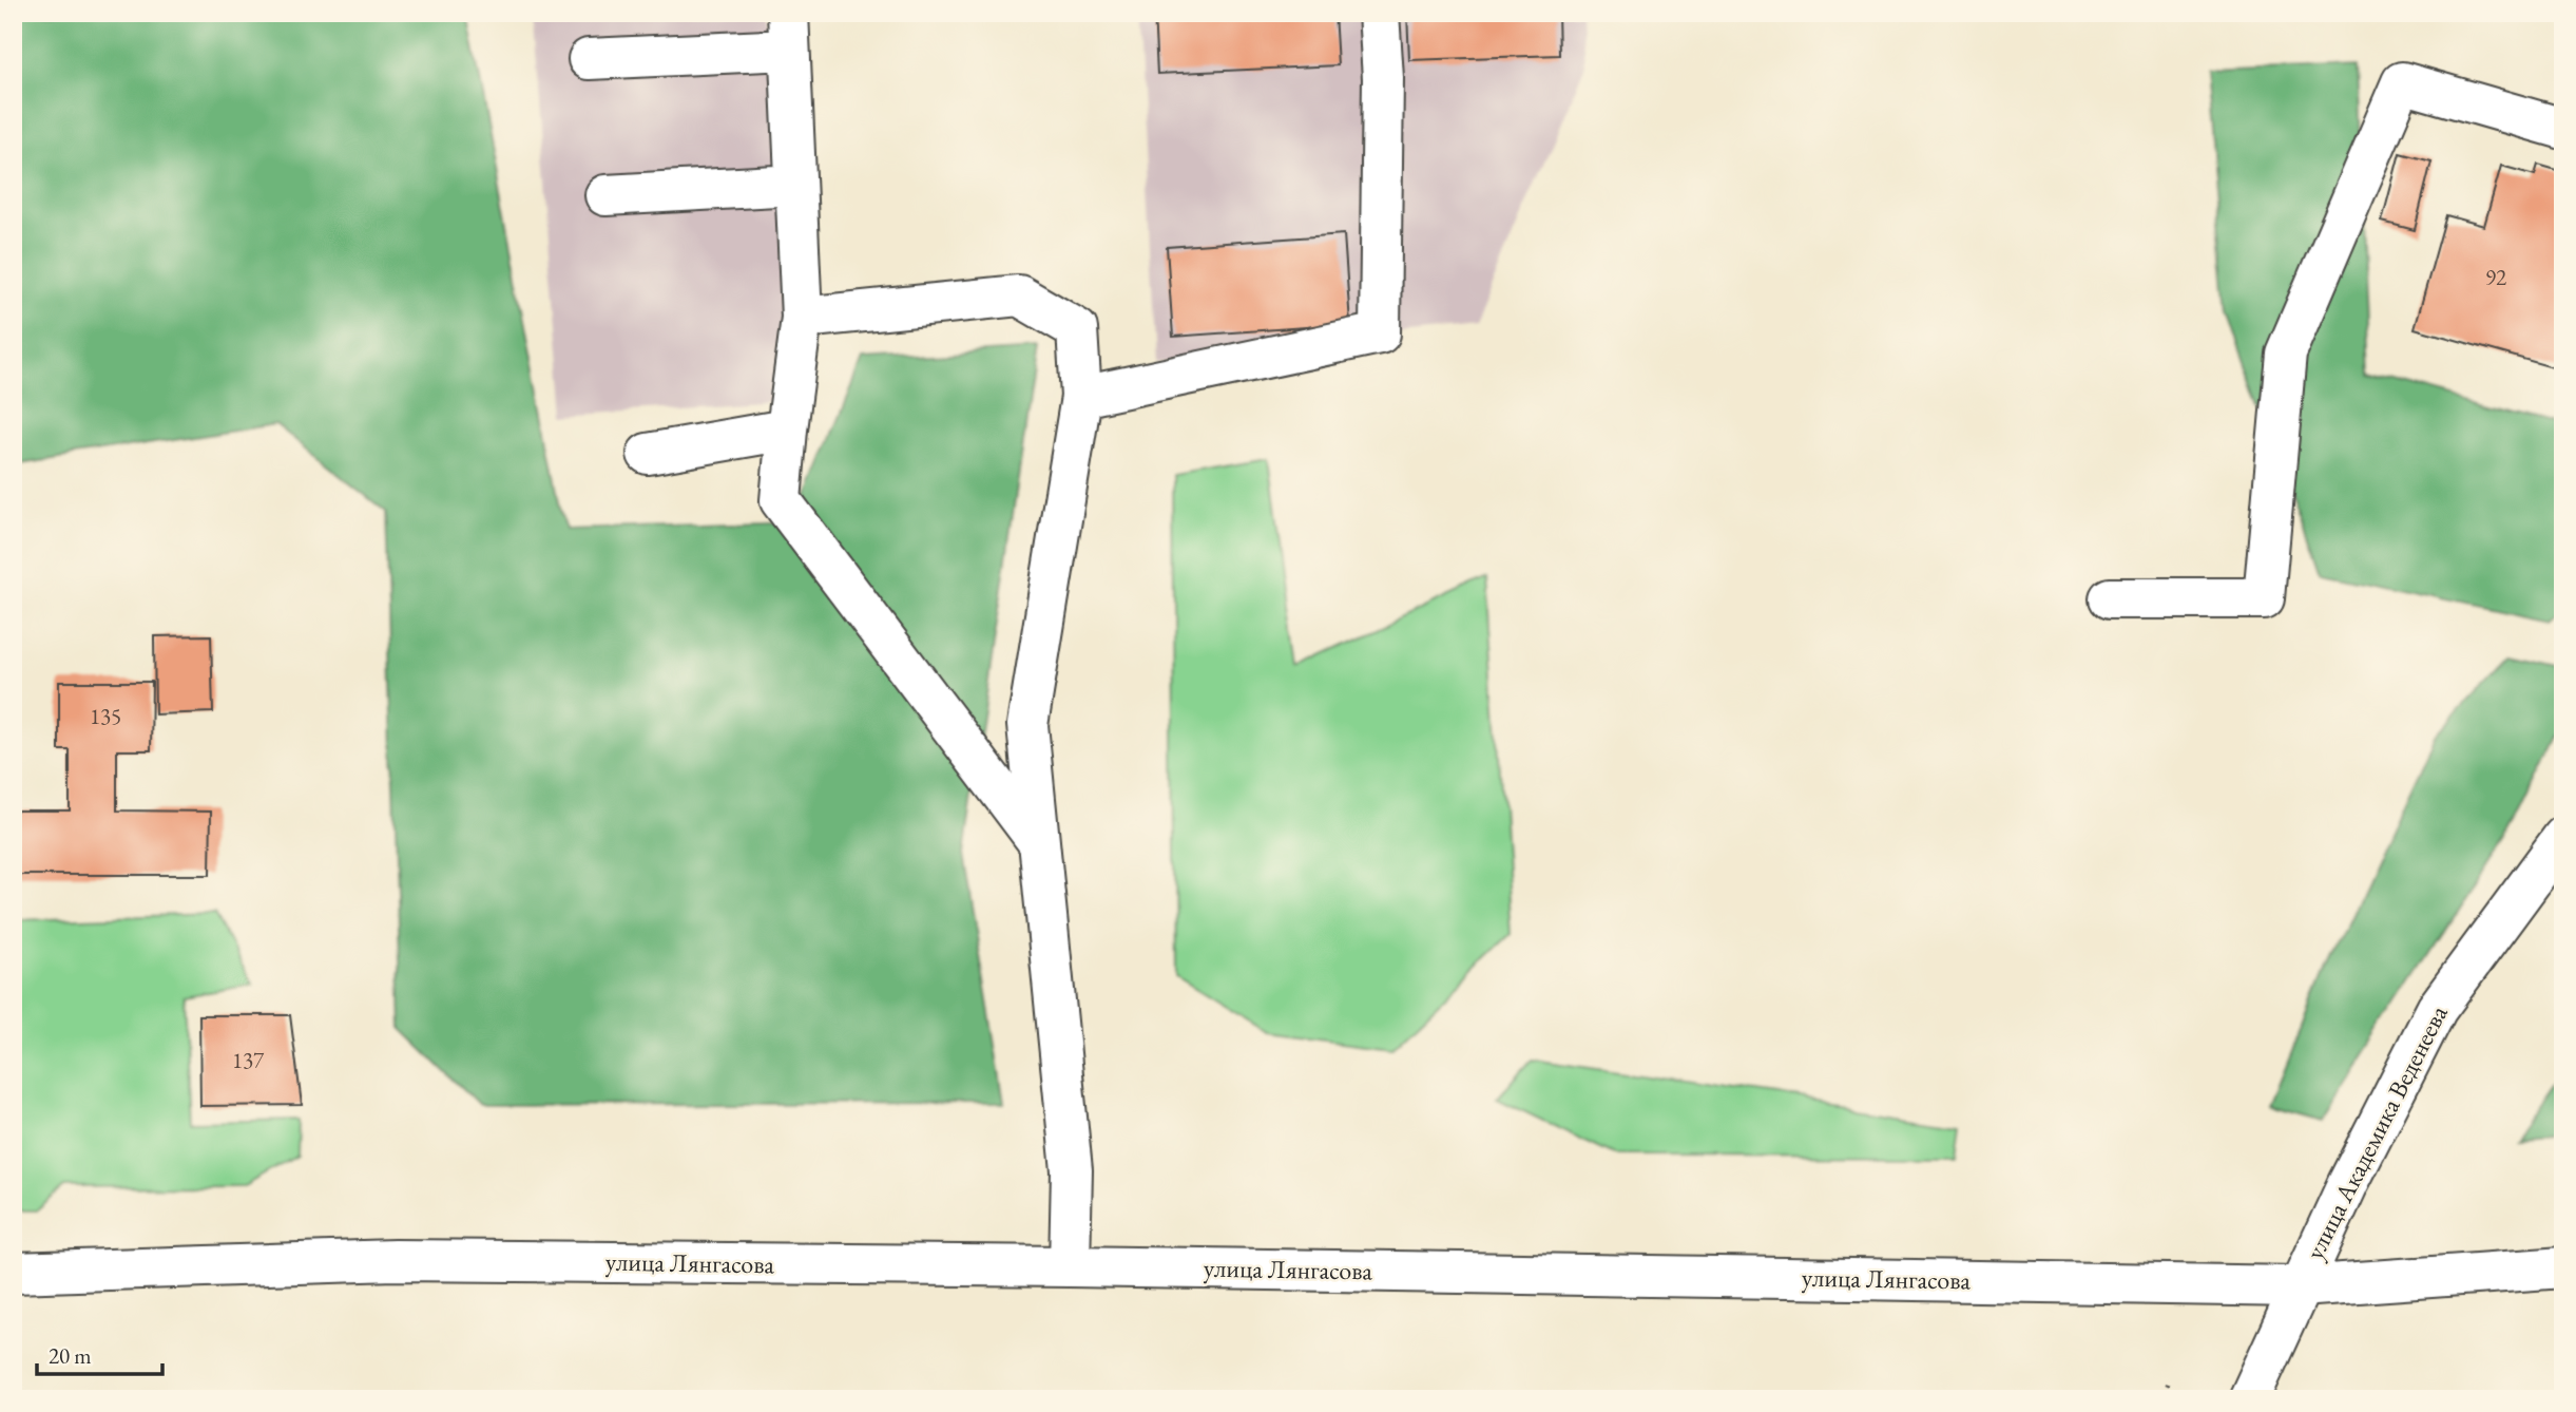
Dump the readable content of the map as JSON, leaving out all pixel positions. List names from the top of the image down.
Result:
{
  "streets": {
    "main road": ["улица Академика Веденеева", "улица Лянгасова"]
  },
  "crossings": [
    ["улица Академика Веденеева", "улица Лянгасова"]
  ],
  "house_numbers": ["92", "135", "137"],
  "scale_bar": "20 m"
}
